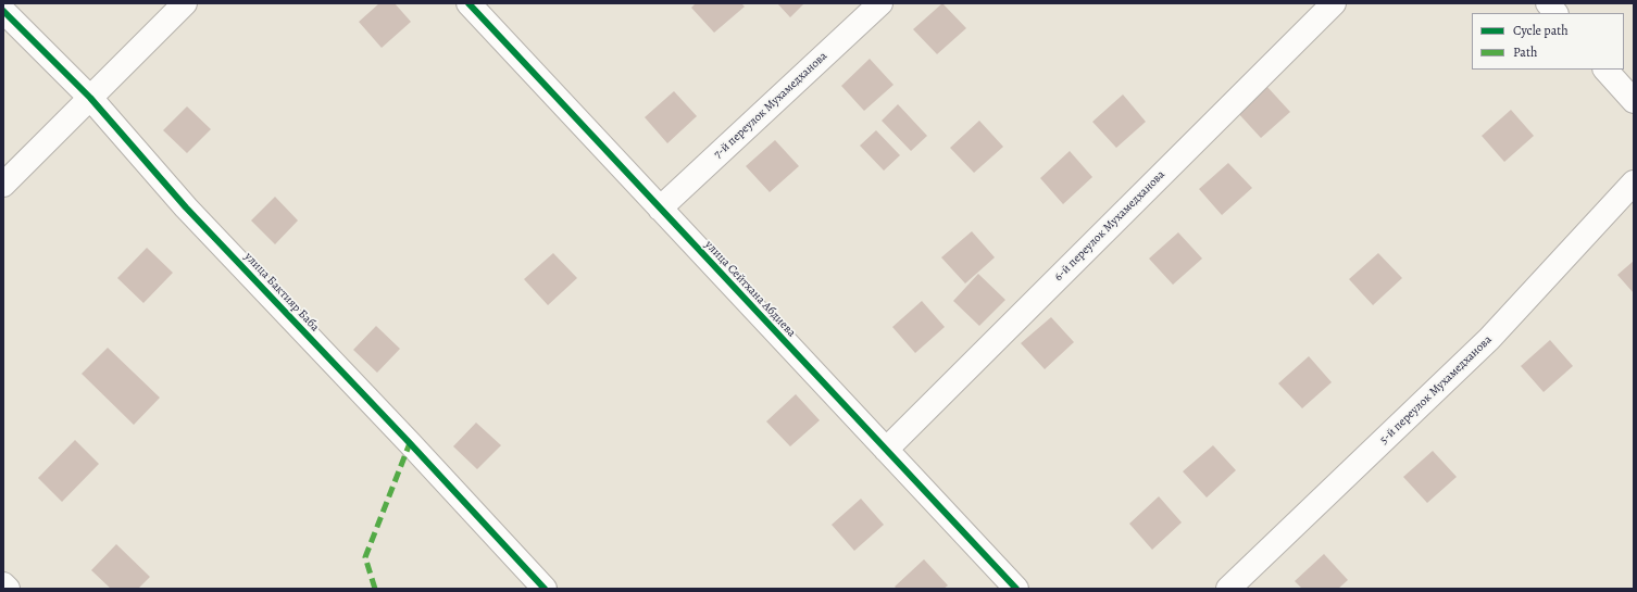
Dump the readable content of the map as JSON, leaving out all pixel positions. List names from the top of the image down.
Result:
{
  "streets": {
    "street": [
      "7-й переулок Мухамедханова",
      "6-й переулок Мухамедханова",
      "улица Сейтхана Абдиева",
      "улица Бактияр Баба",
      "5-й переулок Мухамедханова"
    ]
  },
  "crossings": [
    ["7-й переулок Мухамедханова", "улица Сейтхана Абдиева"],
    ["6-й переулок Мухамедханова", "улица Сейтхана Абдиева"]
  ],
  "legend": ["Cycle path", "Path"]
}
